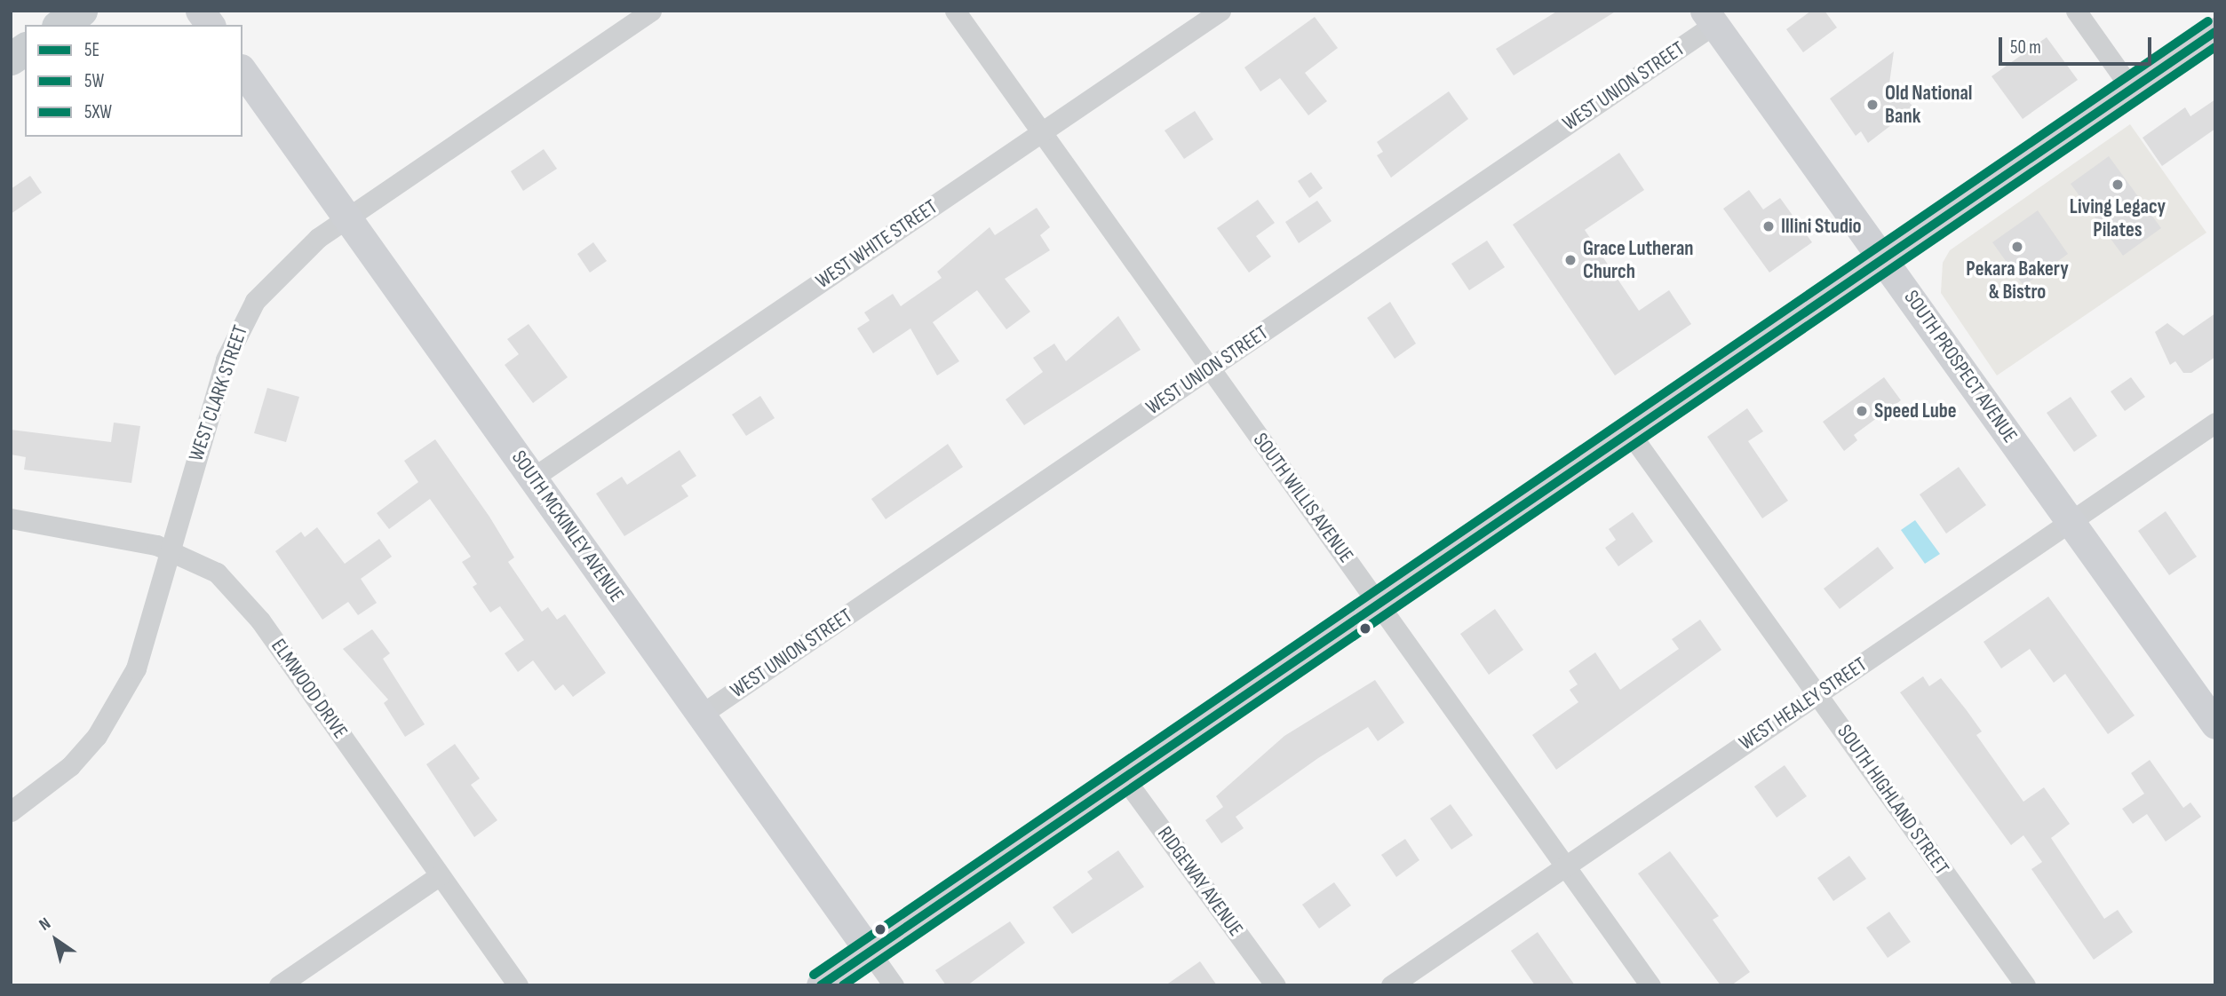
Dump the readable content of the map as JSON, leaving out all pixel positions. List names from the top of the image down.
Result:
{
  "streets": {
    "main road": ["SOUTH PROSPECT AVENUE", "SOUTH MCKINLEY AVENUE"],
    "street": [
      "WEST UNION STREET",
      "WEST WHITE STREET",
      "WEST CLARK STREET",
      "SOUTH WILLIS AVENUE",
      "ELMWOOD DRIVE",
      "WEST HEALEY STREET",
      "SOUTH HIGHLAND STREET",
      "RIDGEWAY AVENUE"
    ]
  },
  "crossings": [
    ["WEST UNION STREET", "SOUTH PROSPECT AVENUE"],
    ["WEST UNION STREET", "SOUTH WILLIS AVENUE"],
    ["WEST UNION STREET", "SOUTH MCKINLEY AVENUE"],
    ["WEST WHITE STREET", "SOUTH WILLIS AVENUE"],
    ["WEST WHITE STREET", "SOUTH MCKINLEY AVENUE"],
    ["SOUTH PROSPECT AVENUE", "WEST HEALEY STREET"],
    ["WEST CLARK STREET", "SOUTH MCKINLEY AVENUE"],
    ["WEST CLARK STREET", "ELMWOOD DRIVE"],
    ["SOUTH WILLIS AVENUE", "WEST HEALEY STREET"],
    ["WEST HEALEY STREET", "SOUTH HIGHLAND STREET"]
  ],
  "places": [
    "Old National Bank",
    "Living Legacy Pilates",
    "Illini Studio",
    "Pekara Bakery & Bistro",
    "Grace Lutheran Church",
    "Speed Lube"
  ],
  "lines": ["transit line 5XW", "transit line 5E", "transit line 5W"],
  "legend": ["5E", "5W", "5XW"],
  "scale_bar": "50 m",
  "north": "top left"
}
